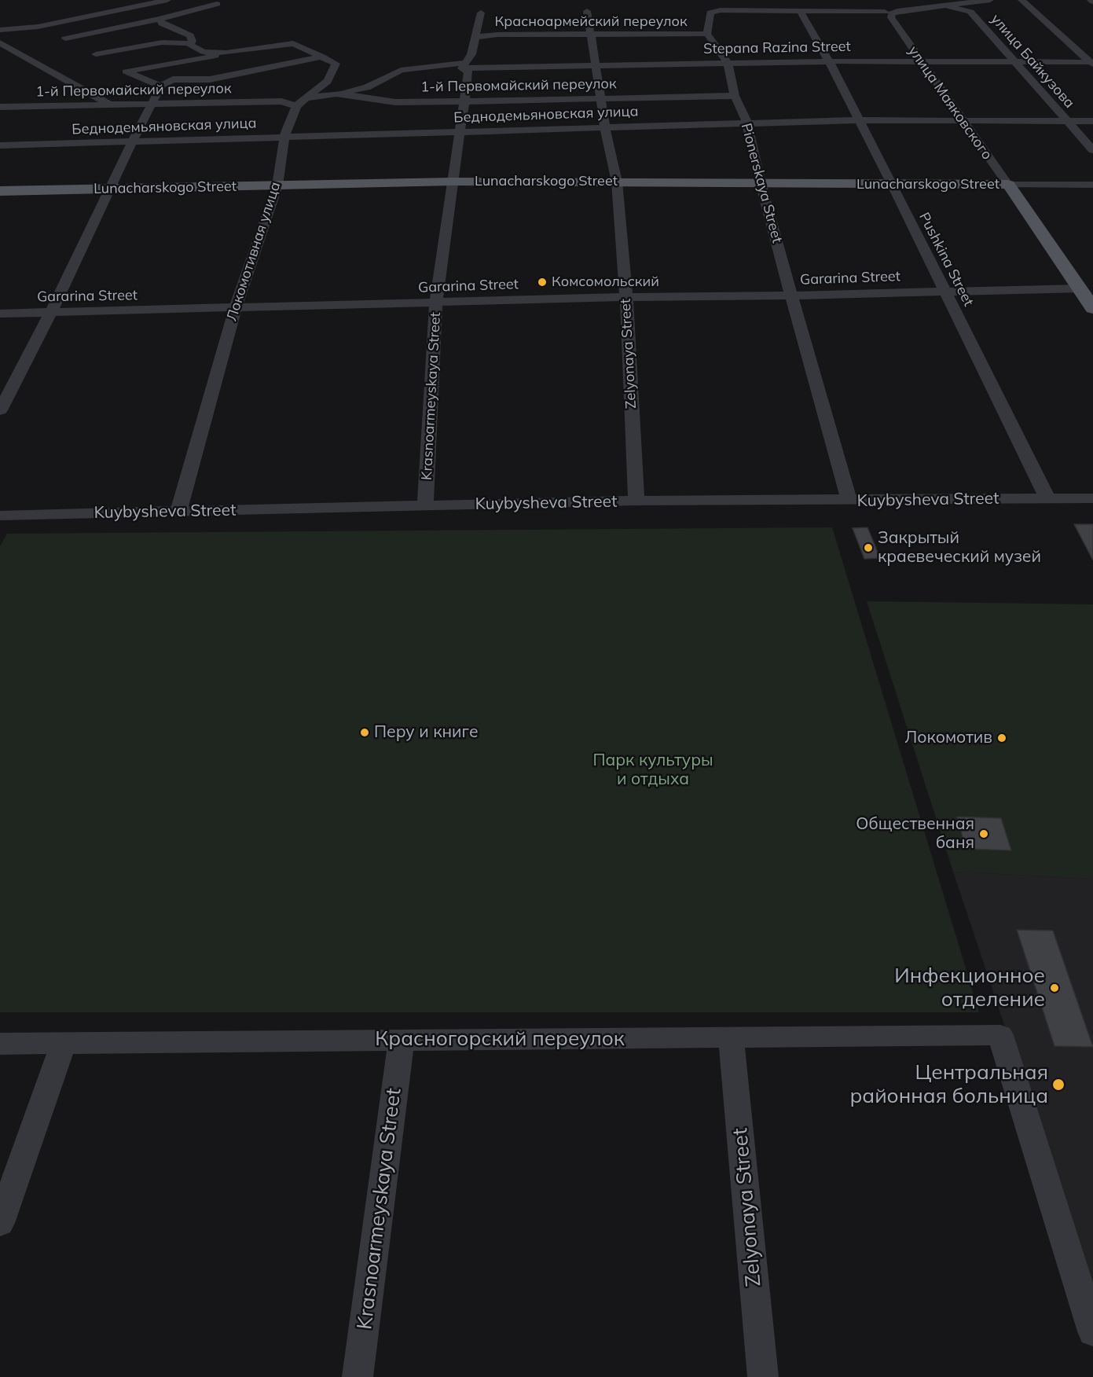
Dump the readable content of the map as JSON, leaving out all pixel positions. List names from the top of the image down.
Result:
{
  "streets": {
    "main road": ["улица Маяковского", "Lunacharskogo Street"],
    "street": [
      "Красноармейский переулок",
      "Stepana Razina Street",
      "улица Байкузова",
      "1-й Первомайский переулок",
      "Беднодемьяновская улица",
      "Pionerskaya Street",
      "Локомотивная улица",
      "Pushkina Street",
      "Gararina Street",
      "Zelyonaya Street",
      "Krasnoarmeyskaya Street",
      "Kuybysheva Street",
      "Красногорский переулок"
    ]
  },
  "crossings": [
    ["Красноармейский переулок", "Pionerskaya Street"],
    ["Красноармейский переулок", "Zelyonaya Street"],
    ["Stepana Razina Street", "улица Байкузова"],
    ["Stepana Razina Street", "улица Маяковского"],
    ["Stepana Razina Street", "Pionerskaya Street"],
    ["Stepana Razina Street", "Pushkina Street"],
    ["Stepana Razina Street", "Zelyonaya Street"],
    ["Stepana Razina Street", "Krasnoarmeyskaya Street"],
    ["улица Байкузова", "Беднодемьяновская улица"],
    ["1-й Первомайский переулок", "Pionerskaya Street"],
    ["1-й Первомайский переулок", "Локомотивная улица"],
    ["1-й Первомайский переулок", "Zelyonaya Street"],
    ["1-й Первомайский переулок", "Krasnoarmeyskaya Street"],
    ["улица Маяковского", "Беднодемьяновская улица"],
    ["улица Маяковского", "Lunacharskogo Street"],
    ["улица Маяковского", "Gararina Street"],
    ["Беднодемьяновская улица", "Pionerskaya Street"],
    ["Беднодемьяновская улица", "Локомотивная улица"],
    ["Беднодемьяновская улица", "Pushkina Street"],
    ["Беднодемьяновская улица", "Zelyonaya Street"],
    ["Беднодемьяновская улица", "Krasnoarmeyskaya Street"],
    ["Lunacharskogo Street", "Pionerskaya Street"],
    ["Lunacharskogo Street", "Локомотивная улица"],
    ["Lunacharskogo Street", "Pushkina Street"],
    ["Lunacharskogo Street", "Zelyonaya Street"],
    ["Lunacharskogo Street", "Krasnoarmeyskaya Street"],
    ["Pionerskaya Street", "Gararina Street"],
    ["Pionerskaya Street", "Kuybysheva Street"],
    ["Локомотивная улица", "Gararina Street"],
    ["Локомотивная улица", "Kuybysheva Street"],
    ["Pushkina Street", "Gararina Street"],
    ["Pushkina Street", "Kuybysheva Street"],
    ["Gararina Street", "Zelyonaya Street"],
    ["Gararina Street", "Krasnoarmeyskaya Street"],
    ["Zelyonaya Street", "Kuybysheva Street"],
    ["Zelyonaya Street", "Красногорский переулок"],
    ["Krasnoarmeyskaya Street", "Kuybysheva Street"],
    ["Krasnoarmeyskaya Street", "Красногорский переулок"]
  ],
  "parks": ["Парк культуры и отдыха"],
  "places": [
    "Комсомольский",
    "Закрытый краевеческий музей",
    "Перу и книге",
    "Локомотив",
    "Общественная баня",
    "Инфекционное отделение",
    "Центральная районная больница"
  ]
}
